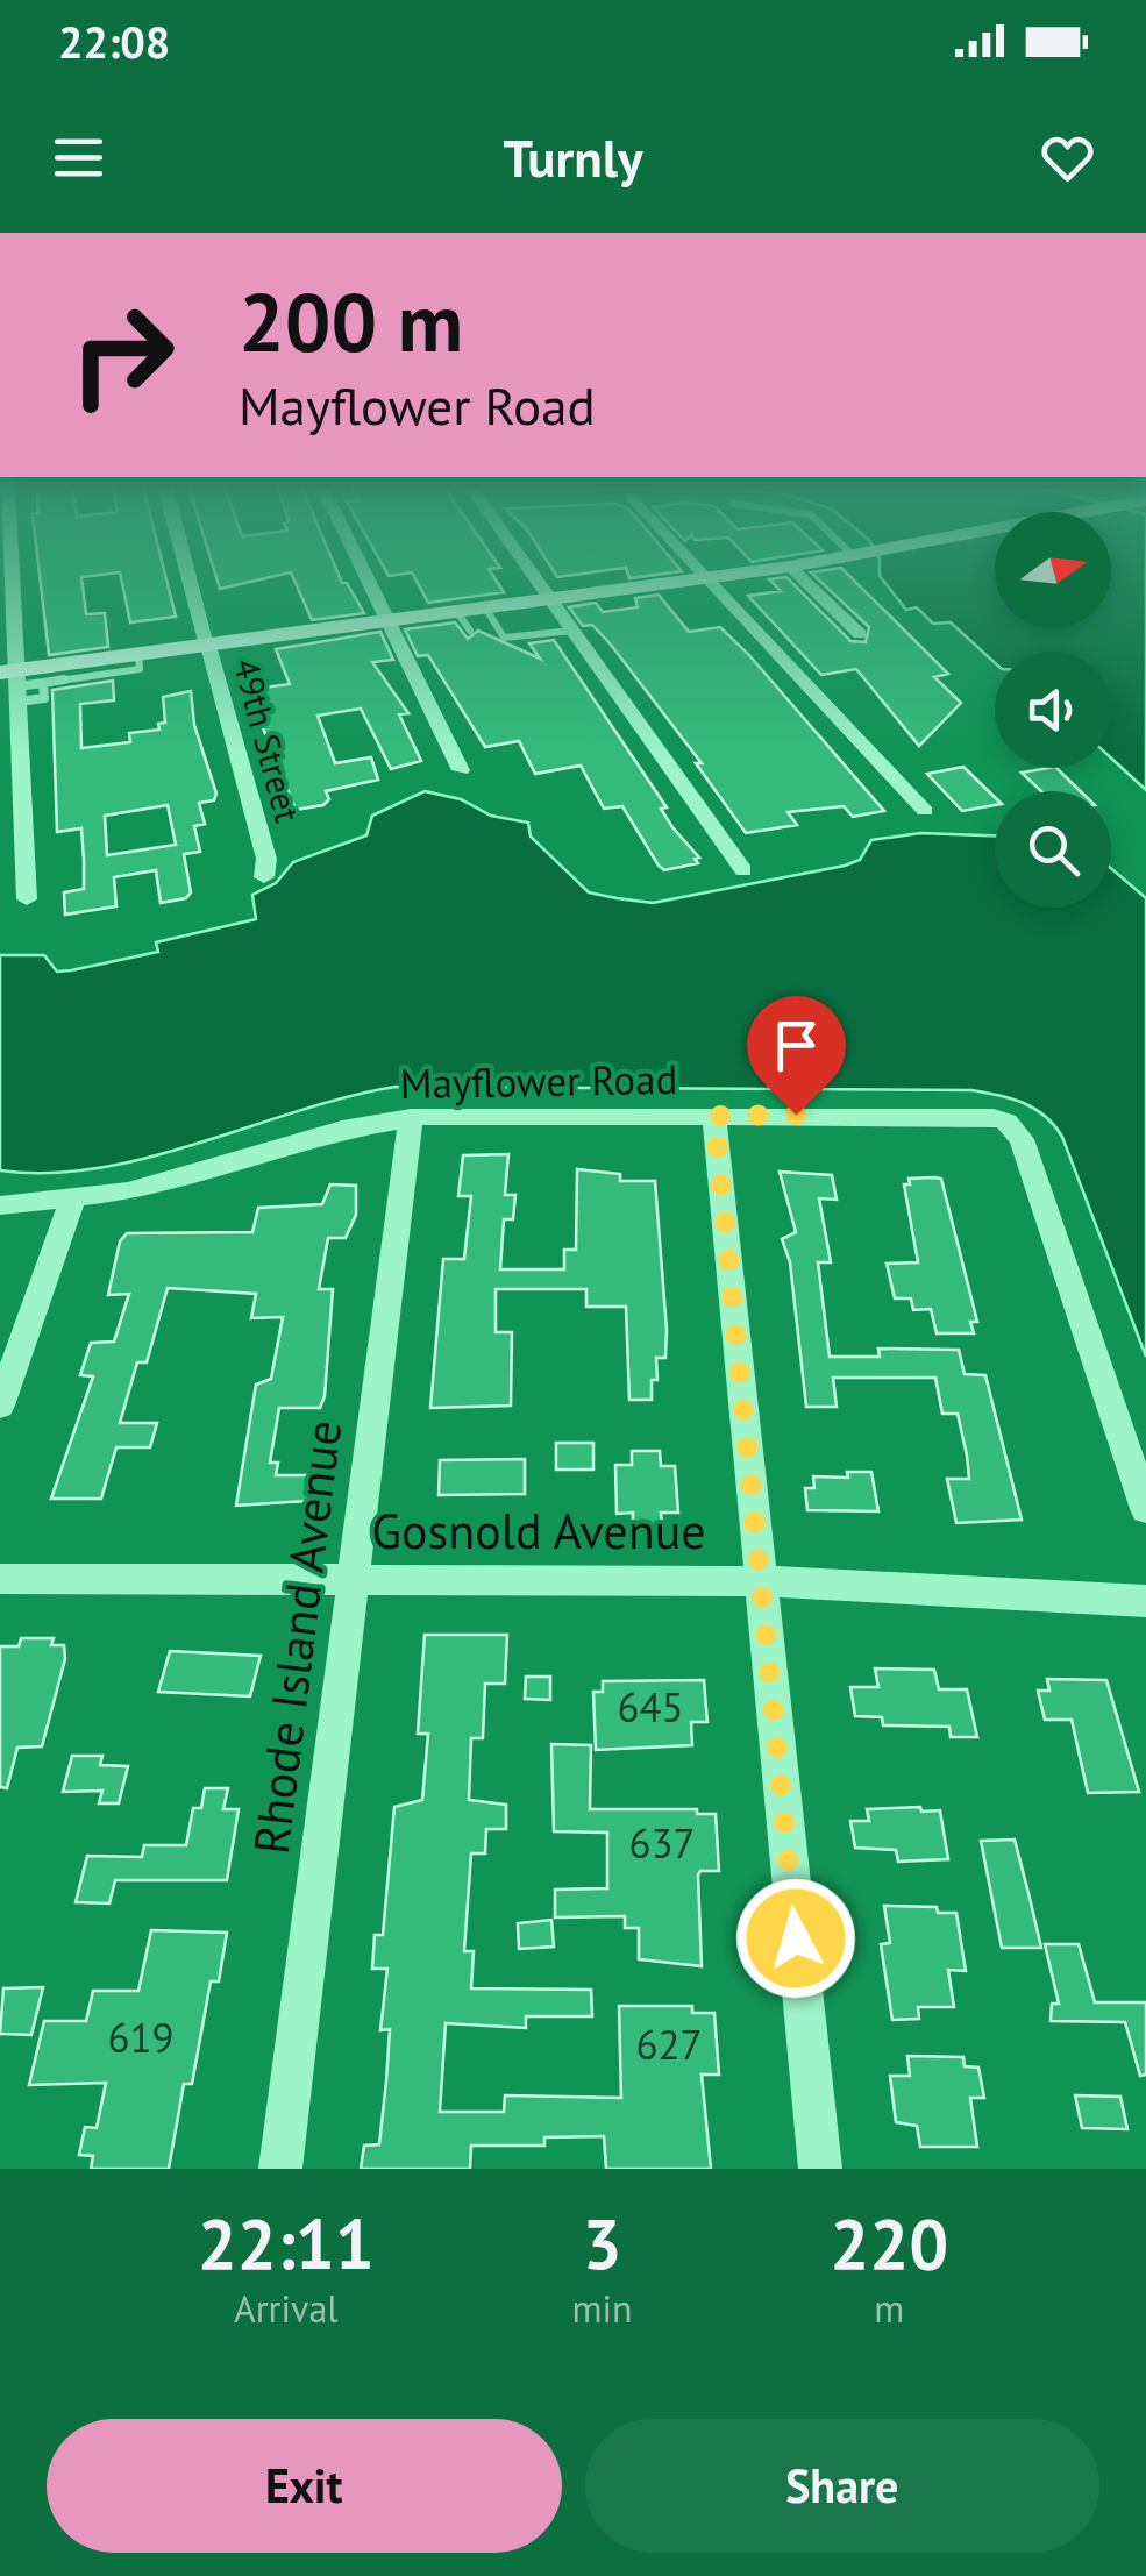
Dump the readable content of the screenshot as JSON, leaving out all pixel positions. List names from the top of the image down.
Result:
{
  "streets": {
    "street": [
      "49th Street",
      "Mayflower Road",
      "Gosnold Avenue",
      "Rhode Island Avenue"
    ]
  },
  "crossings": [
    ["Mayflower Road", "Rhode Island Avenue"],
    ["Gosnold Avenue", "Rhode Island Avenue"]
  ],
  "house_numbers": [
    "645",
    "637",
    "619",
    "627"
  ],
  "north": "right",
  "page": {
    "status": "22:08",
    "header": "Turnly",
    "turn": ["200 m", "Mayflower Road"],
    "eta": [
      "22:11",
      "Arrival",
      "3",
      "min",
      "220",
      "m"
    ],
    "buttons": ["Exit", "Share"]
  }
}
